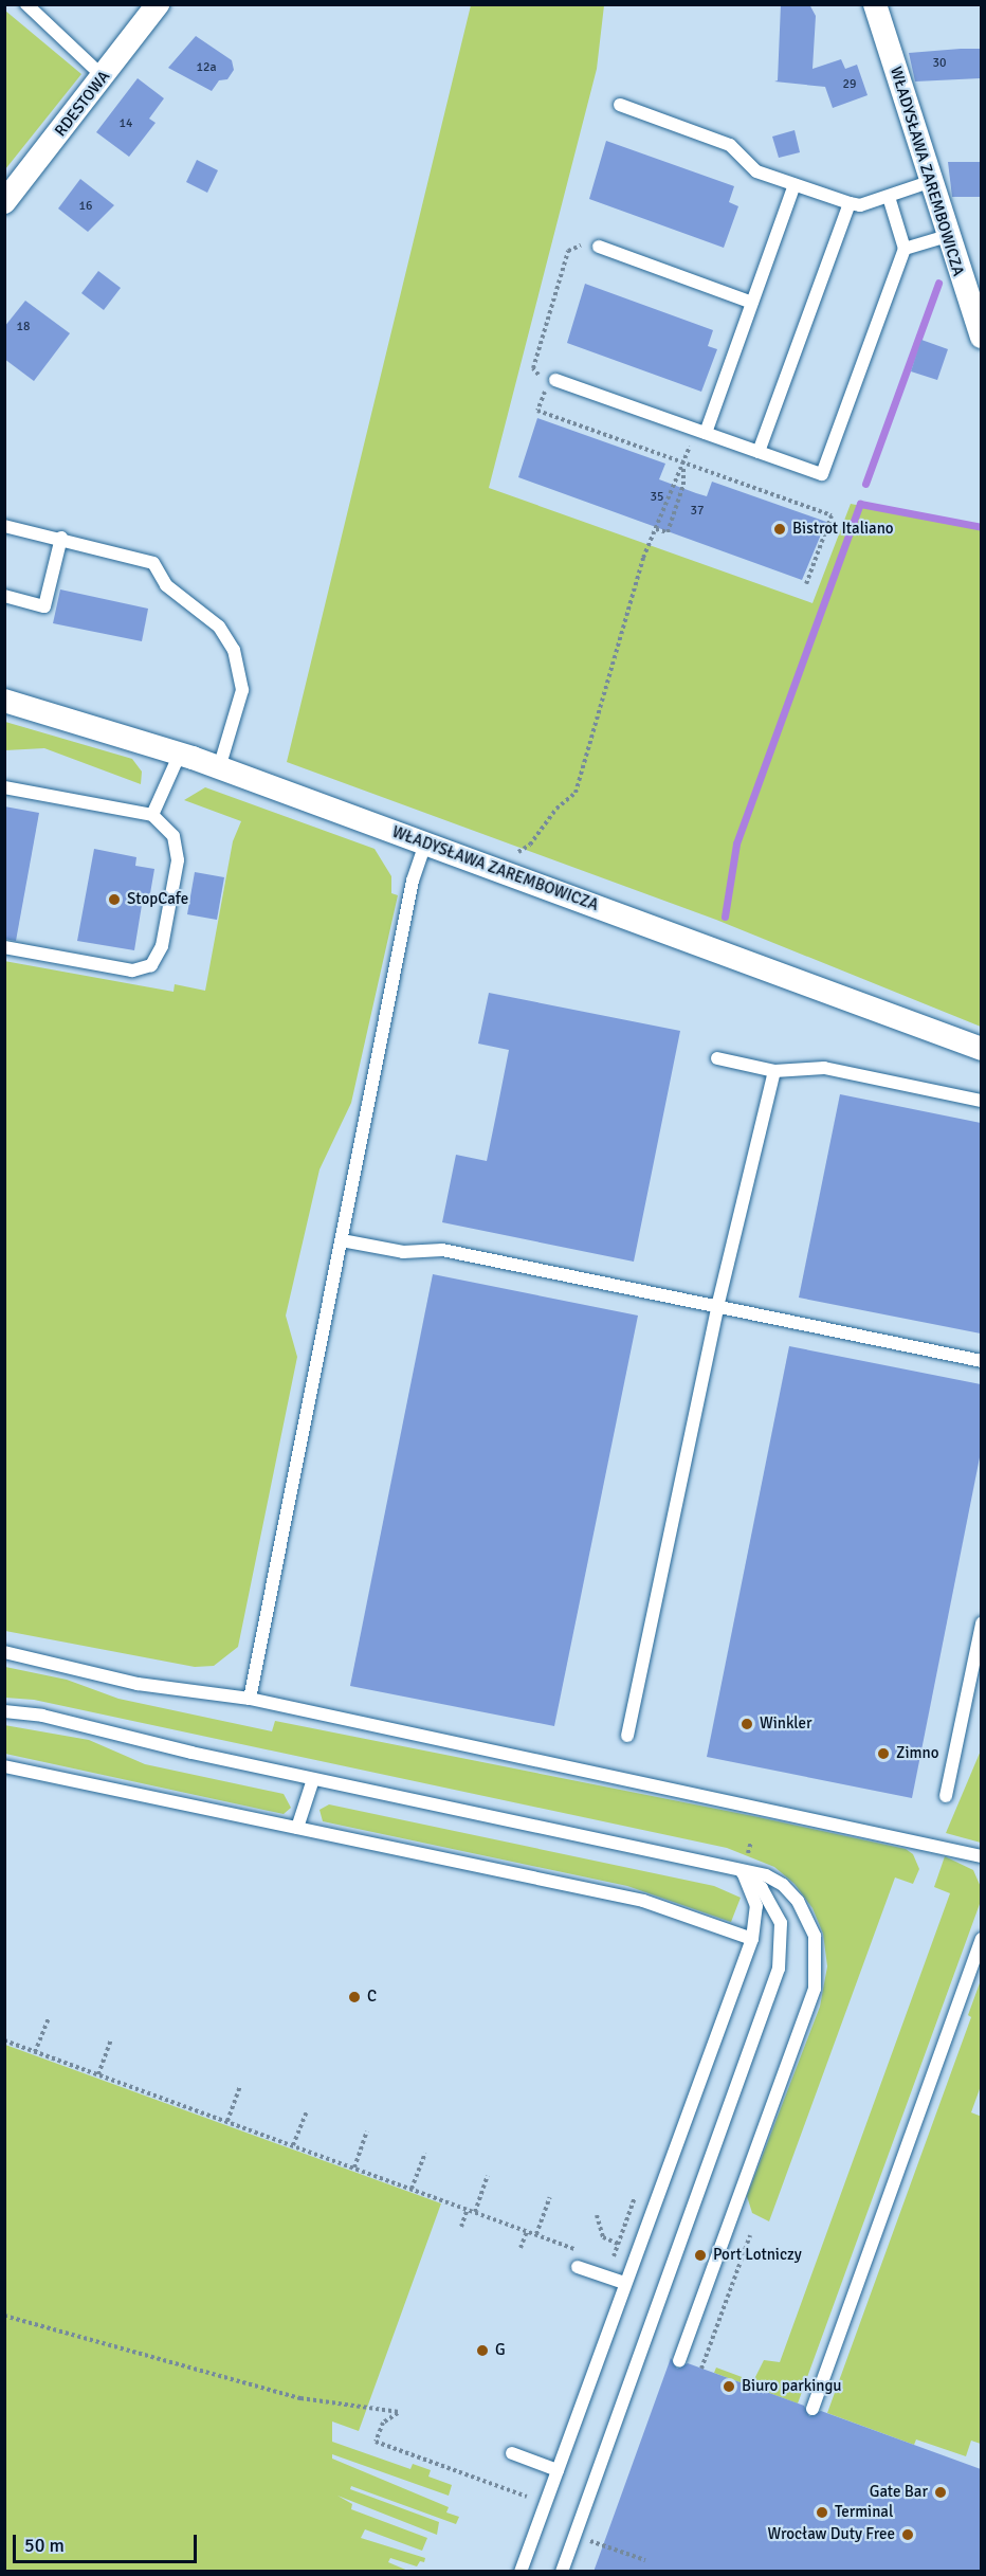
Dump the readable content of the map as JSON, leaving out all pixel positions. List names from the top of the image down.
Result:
{
  "streets": {
    "street": ["RDESTOWA", "WŁADYSŁAWA ZAREMBOWICZA"]
  },
  "places": [
    "Bistrot Italiano",
    "StopCafe",
    "Winkler",
    "Zimno",
    "C",
    "Port Lotniczy",
    "G",
    "Biuro parkingu",
    "Gate Bar",
    "Terminal",
    "Wrocław Duty Free"
  ],
  "house_numbers": [
    "30",
    "12a",
    "29",
    "14",
    "16",
    "18",
    "35",
    "37"
  ],
  "scale_bar": "50 m"
}
